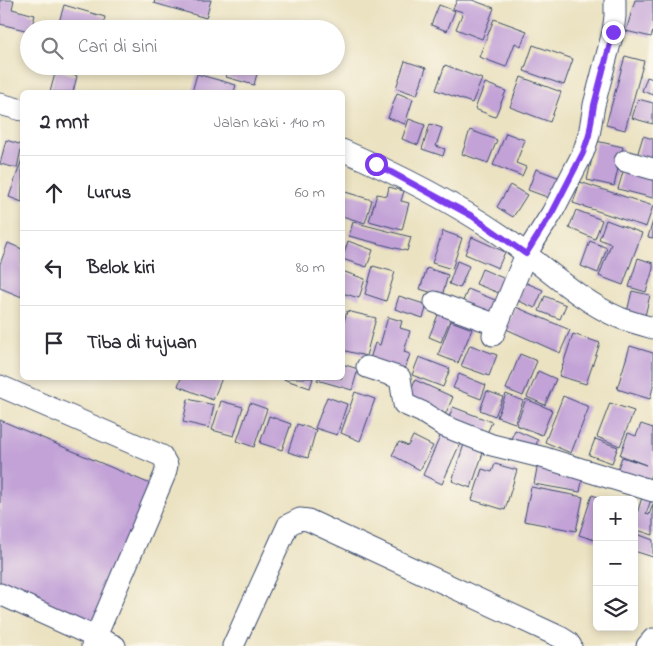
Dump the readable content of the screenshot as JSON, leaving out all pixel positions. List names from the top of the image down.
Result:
{
  "page": {
    "search": "Cari di sini",
    "heading": ["2 mnt", "Jalan kaki · 140 m"],
    "list": [
      ["Lurus", "60 m"],
      ["Belok kiri", "80 m"],
      "Tiba di tujuan"
    ],
    "map_buttons": ["+", "−"]
  }
}
